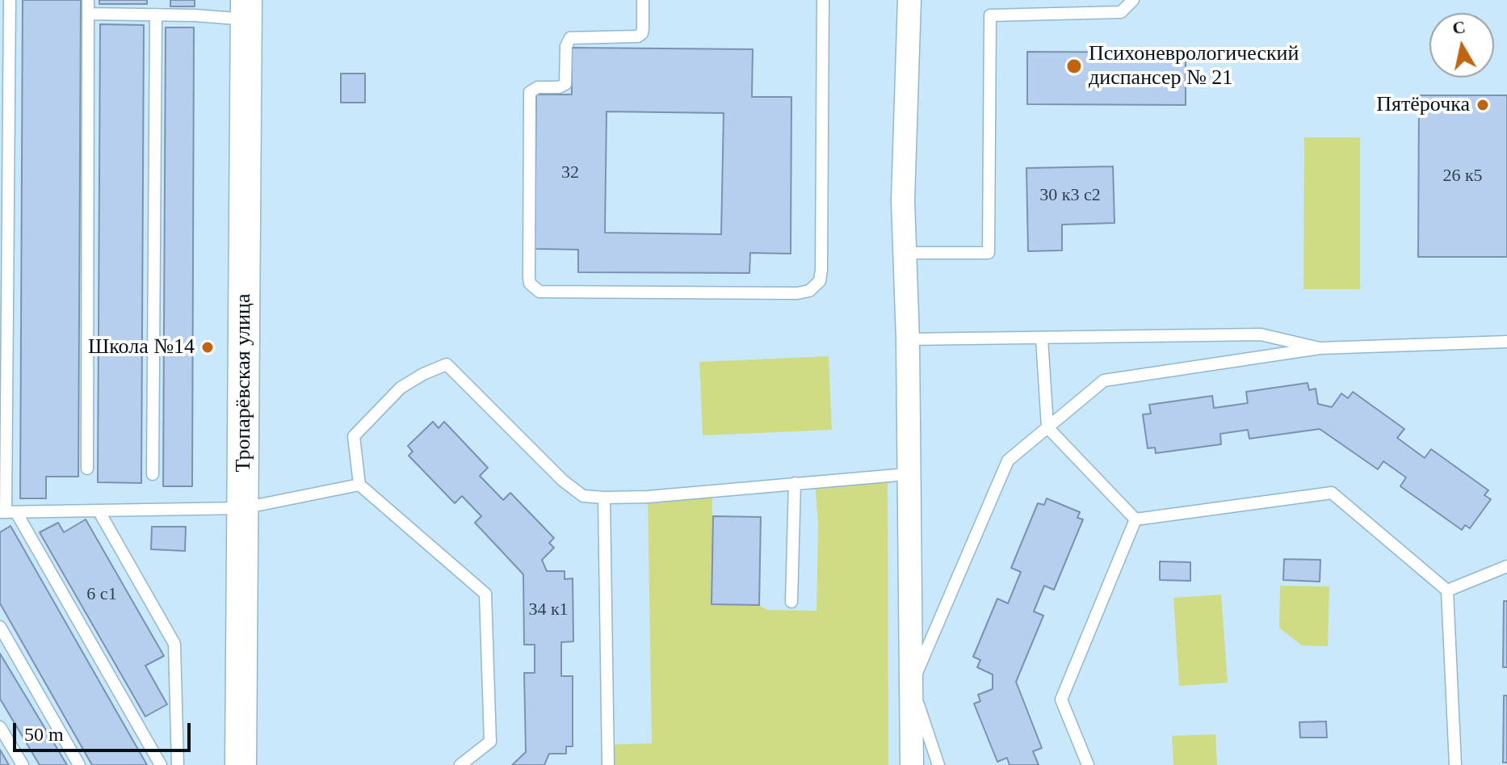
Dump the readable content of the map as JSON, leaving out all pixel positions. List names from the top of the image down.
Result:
{
  "streets": {
    "street": ["Тропарёвская улица"]
  },
  "places": ["Психоневрологический диспансер № 21", "Пятёрочка", "Школа №14"],
  "house_numbers": [
    "32",
    "26 к5",
    "30 к3 с2",
    "6 с1",
    "34 к1"
  ],
  "scale_bar": "50 m",
  "north": "top"
}
